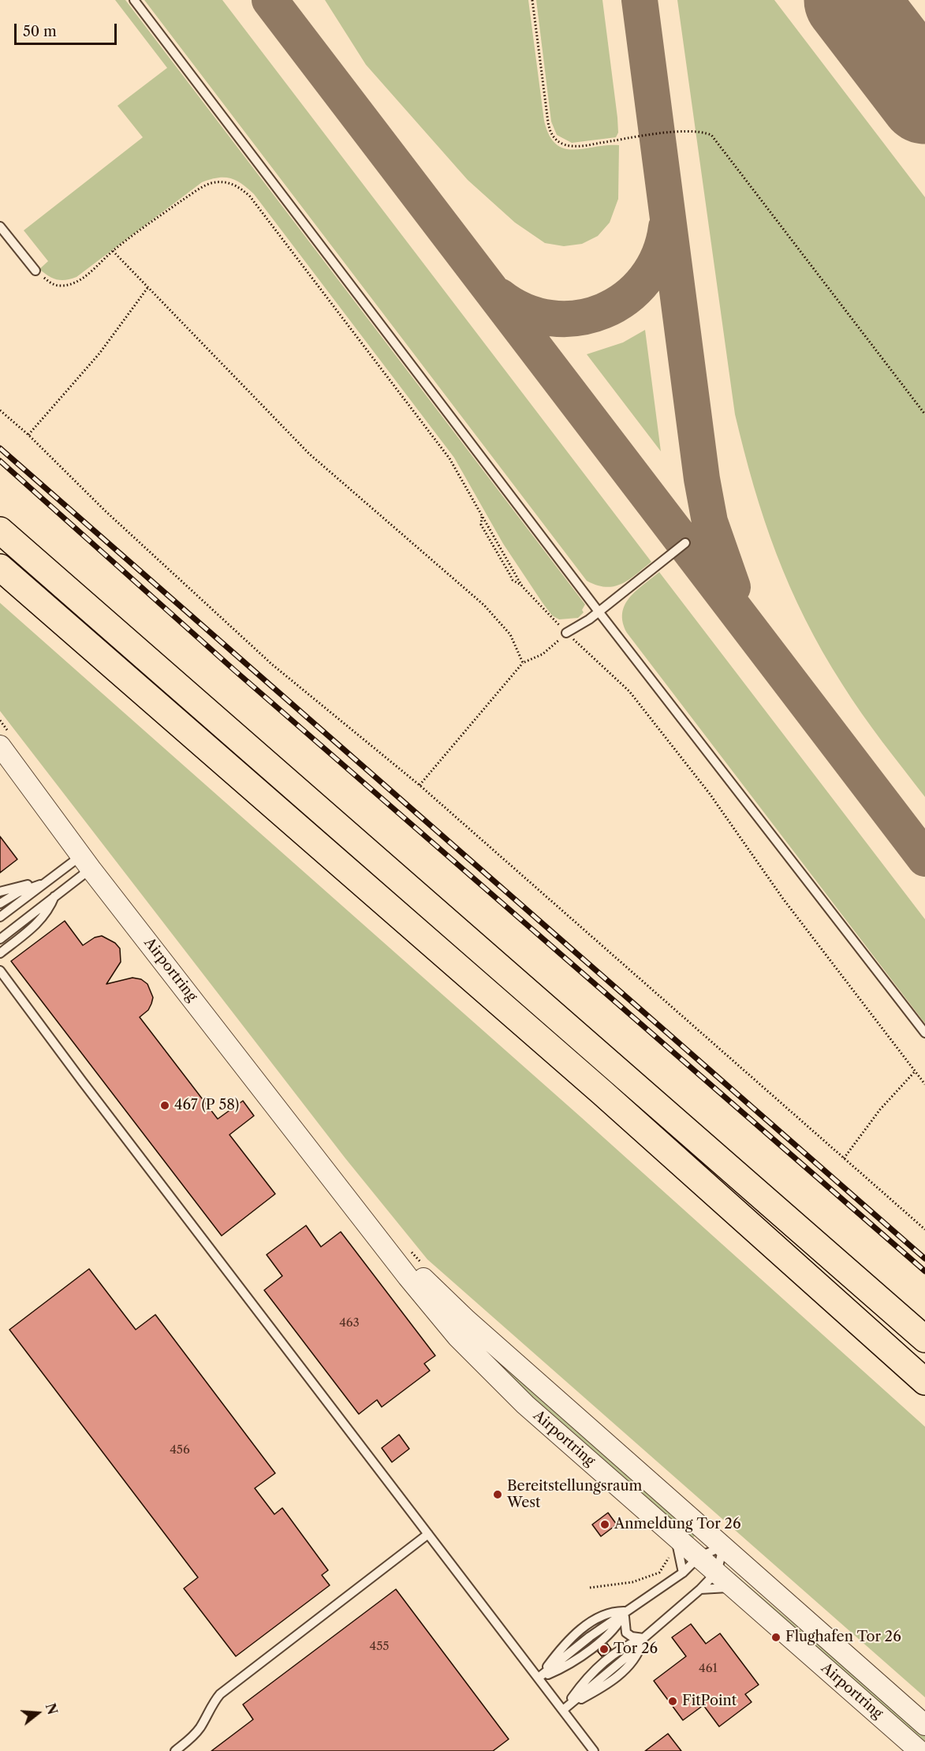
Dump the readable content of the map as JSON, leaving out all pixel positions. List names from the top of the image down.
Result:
{
  "streets": {
    "street": ["Airportring"]
  },
  "places": [
    "467 (P 58)",
    "Bereitstellungsraum West",
    "Anmeldung Tor 26",
    "Flughafen Tor 26",
    "Tor 26",
    "FitPoint"
  ],
  "house_numbers": [
    "463",
    "456",
    "455",
    "461"
  ],
  "scale_bar": "50 m",
  "north": "right"
}
